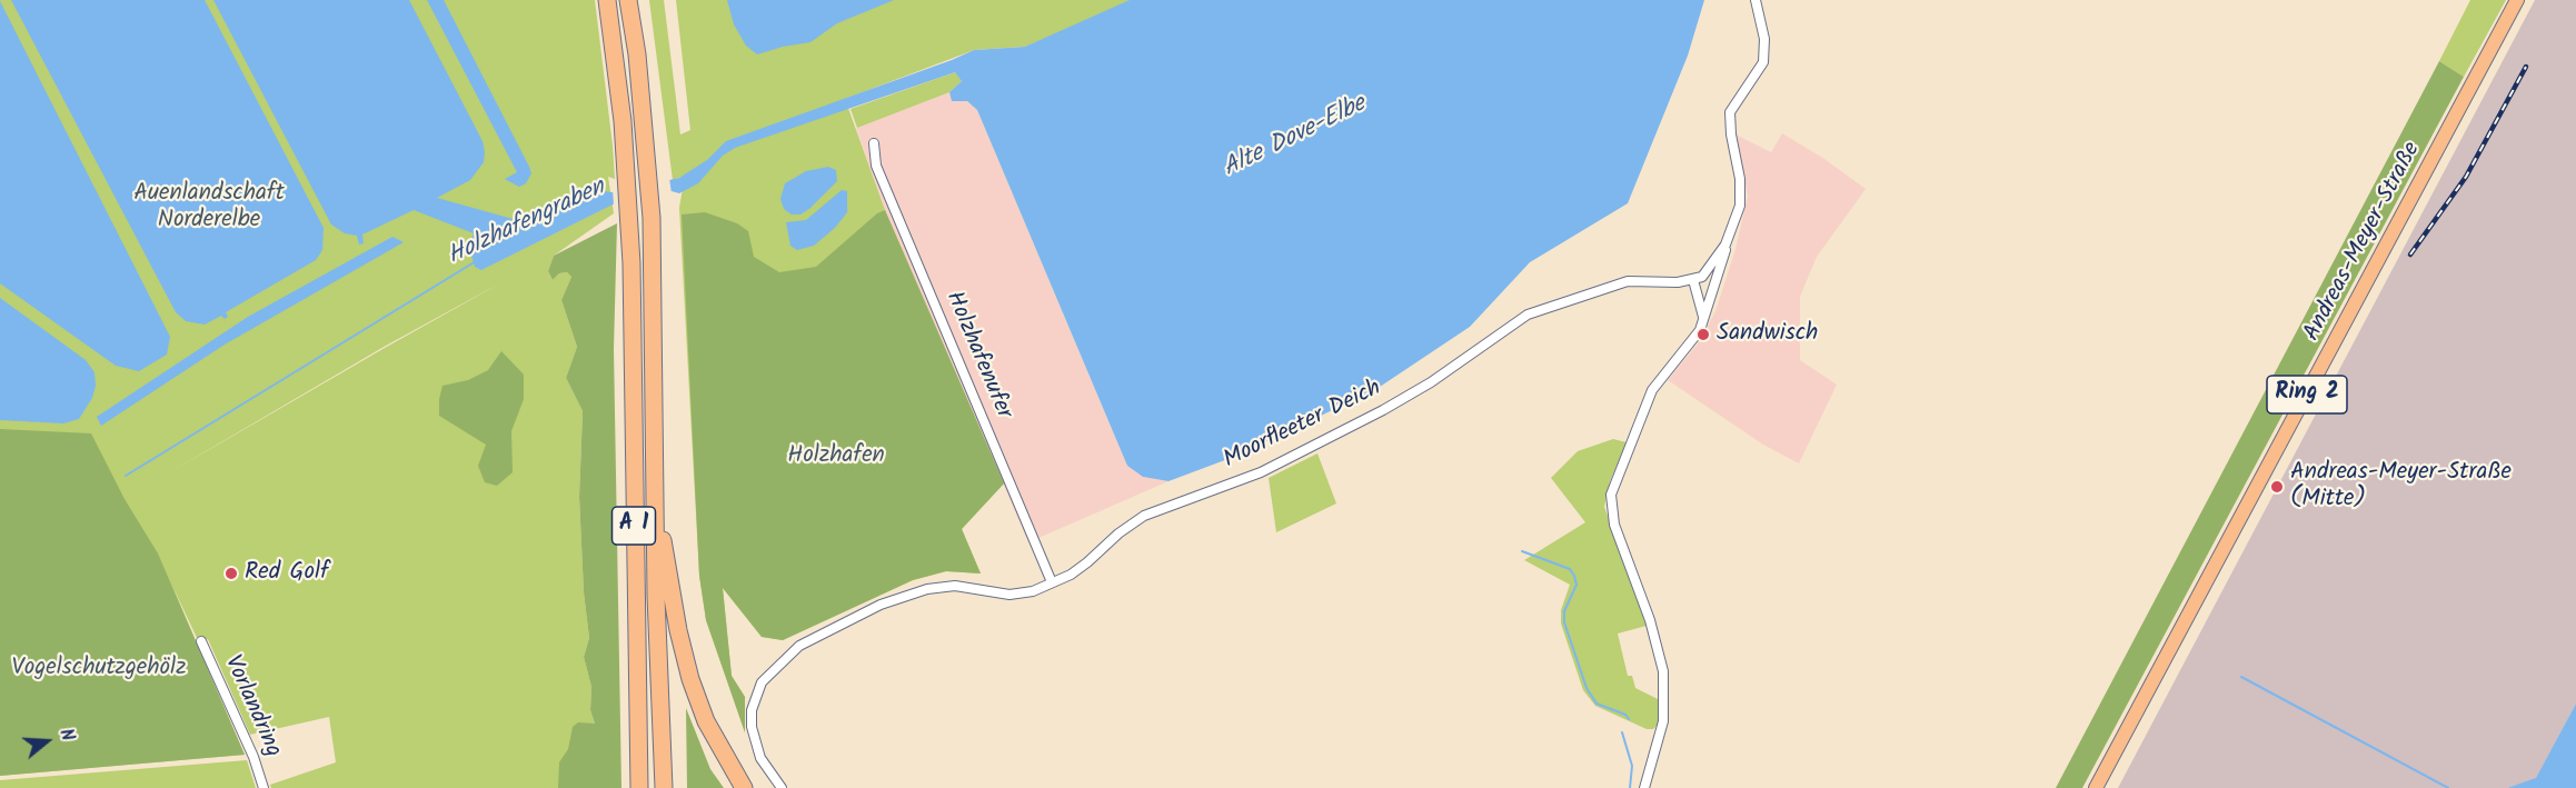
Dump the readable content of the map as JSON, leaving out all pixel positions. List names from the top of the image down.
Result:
{
  "streets": {
    "highway": ["A 1"],
    "main road": ["Andreas-Meyer-Straße", "Ring 2"],
    "street": ["Holzhafenufer", "Moorfleeter Deich", "Vorlandring"]
  },
  "crossings": [
    ["Holzhafenufer", "Moorfleeter Deich"]
  ],
  "water": ["Alte Dove-Elbe", "Holzhafengraben"],
  "parks": ["Auenlandschaft Norderelbe", "Holzhafen", "Vogelschutzgehölz"],
  "places": ["Sandwisch", "Andreas-Meyer-Straße (Mitte)", "Red Golf"],
  "north": "right"
}
